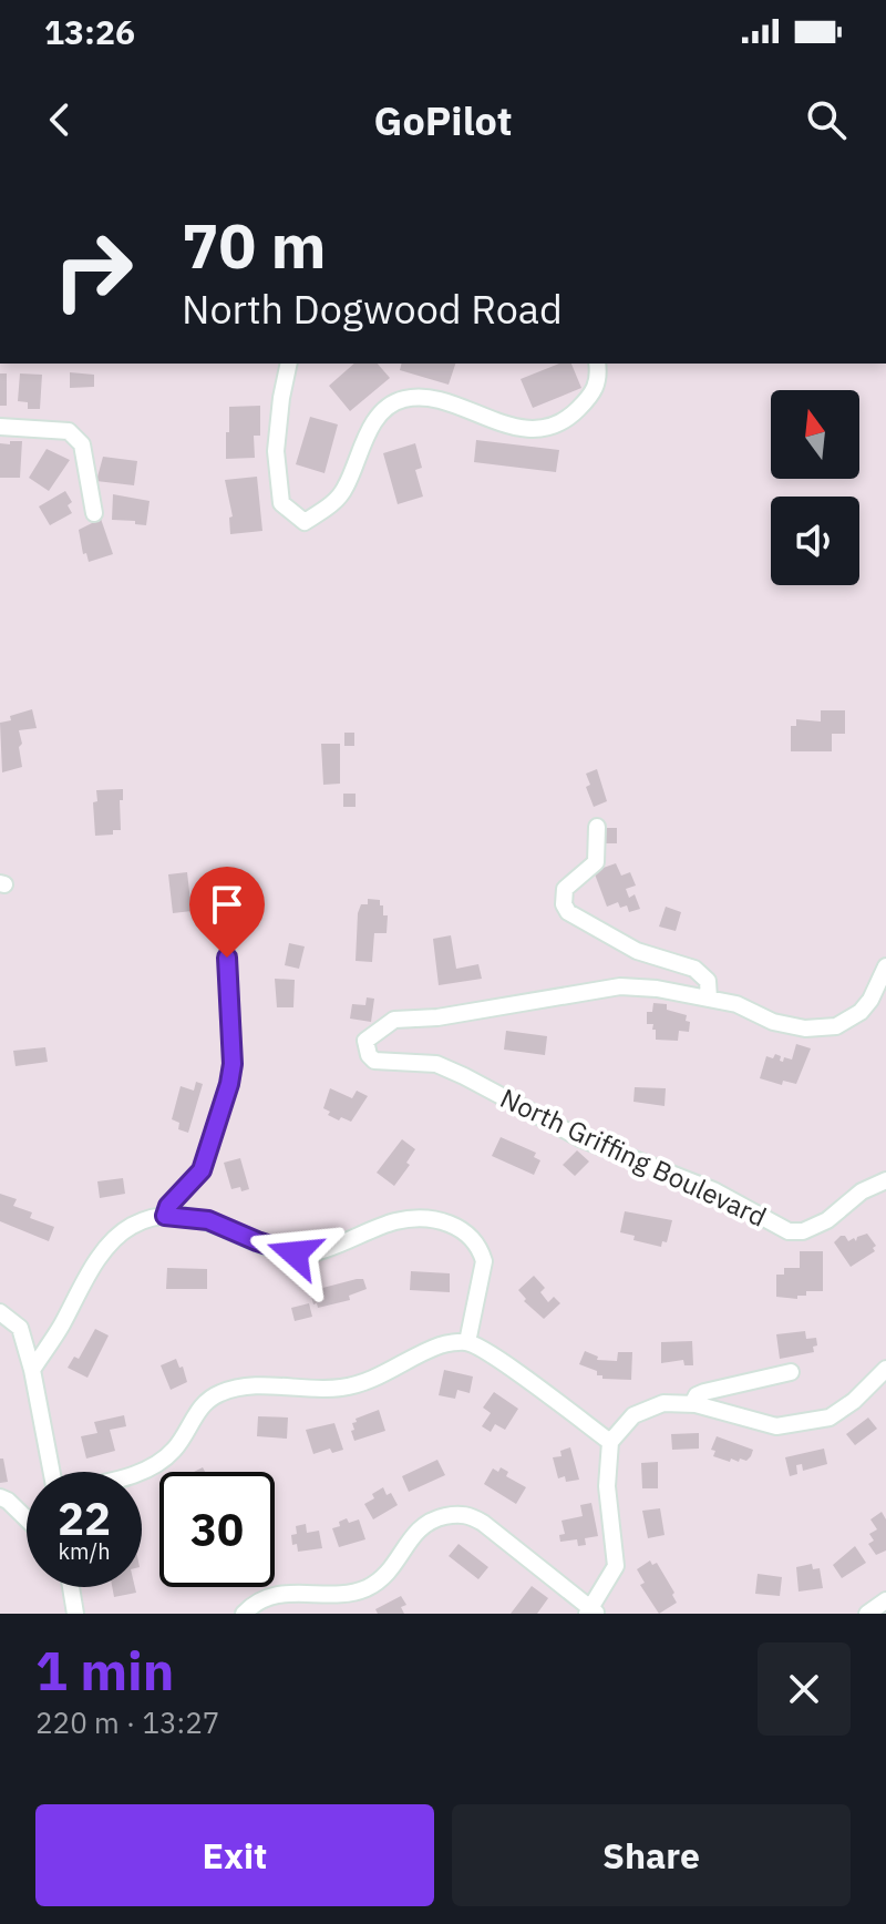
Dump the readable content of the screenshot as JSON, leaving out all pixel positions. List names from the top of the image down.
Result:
{
  "streets": {
    "street": ["North Griffing Boulevard"]
  },
  "north": "top",
  "page": {
    "status": "13:26",
    "header": "GoPilot",
    "turn": ["70 m", "North Dogwood Road"],
    "speed": "22 km/h",
    "limit": "30",
    "heading": ["1 min", "220 m · 13:27"],
    "buttons": ["Exit", "Share"]
  }
}
